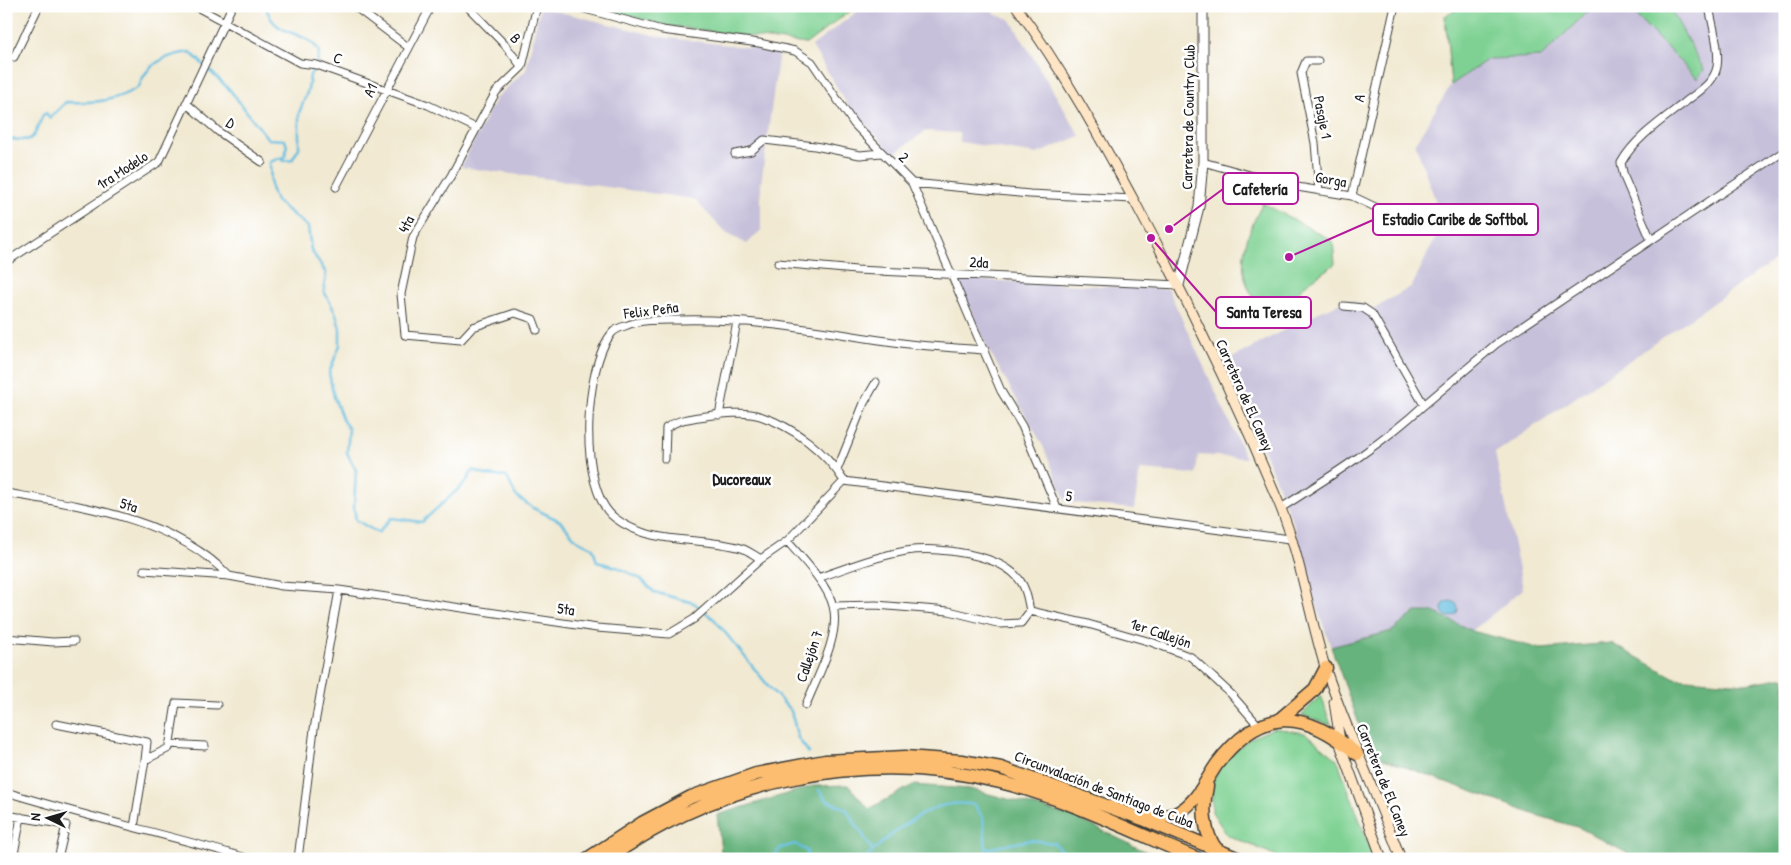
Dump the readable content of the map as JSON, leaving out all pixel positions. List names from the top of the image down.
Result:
{
  "streets": {
    "highway": ["Circunvalación de Santiago de Cuba"],
    "main road": ["Carretera de El Caney"],
    "street": [
      "B",
      "C",
      "A1",
      "A",
      "Carretera de Country Club",
      "Pasaje 1",
      "D",
      "2",
      "1ra Modelo",
      "Gorga",
      "4ta",
      "2da",
      "Felix Peña",
      "5",
      "5ta",
      "1er Callejón",
      "Callejón 7"
    ]
  },
  "crossings": [
    ["B", "4ta"],
    ["C", "A1"],
    ["C", "1ra Modelo"],
    ["C", "4ta"],
    ["A", "Gorga"],
    ["Carretera de Country Club", "Gorga"],
    ["Carretera de Country Club", "2da"],
    ["Carretera de Country Club", "Carretera de El Caney"],
    ["Pasaje 1", "Gorga"],
    ["D", "1ra Modelo"],
    ["2", "2da"],
    ["2", "Felix Peña"],
    ["2", "5"],
    ["2da", "Carretera de El Caney"],
    ["Felix Peña", "5ta"],
    ["Carretera de El Caney", "5"],
    ["5", "5ta"],
    ["5ta", "Callejón 7"]
  ],
  "districts": ["Ducoreaux"],
  "places": ["Cafetería", "Santa Teresa", "Estadio Caribe de Softbol"],
  "north": "left"
}
